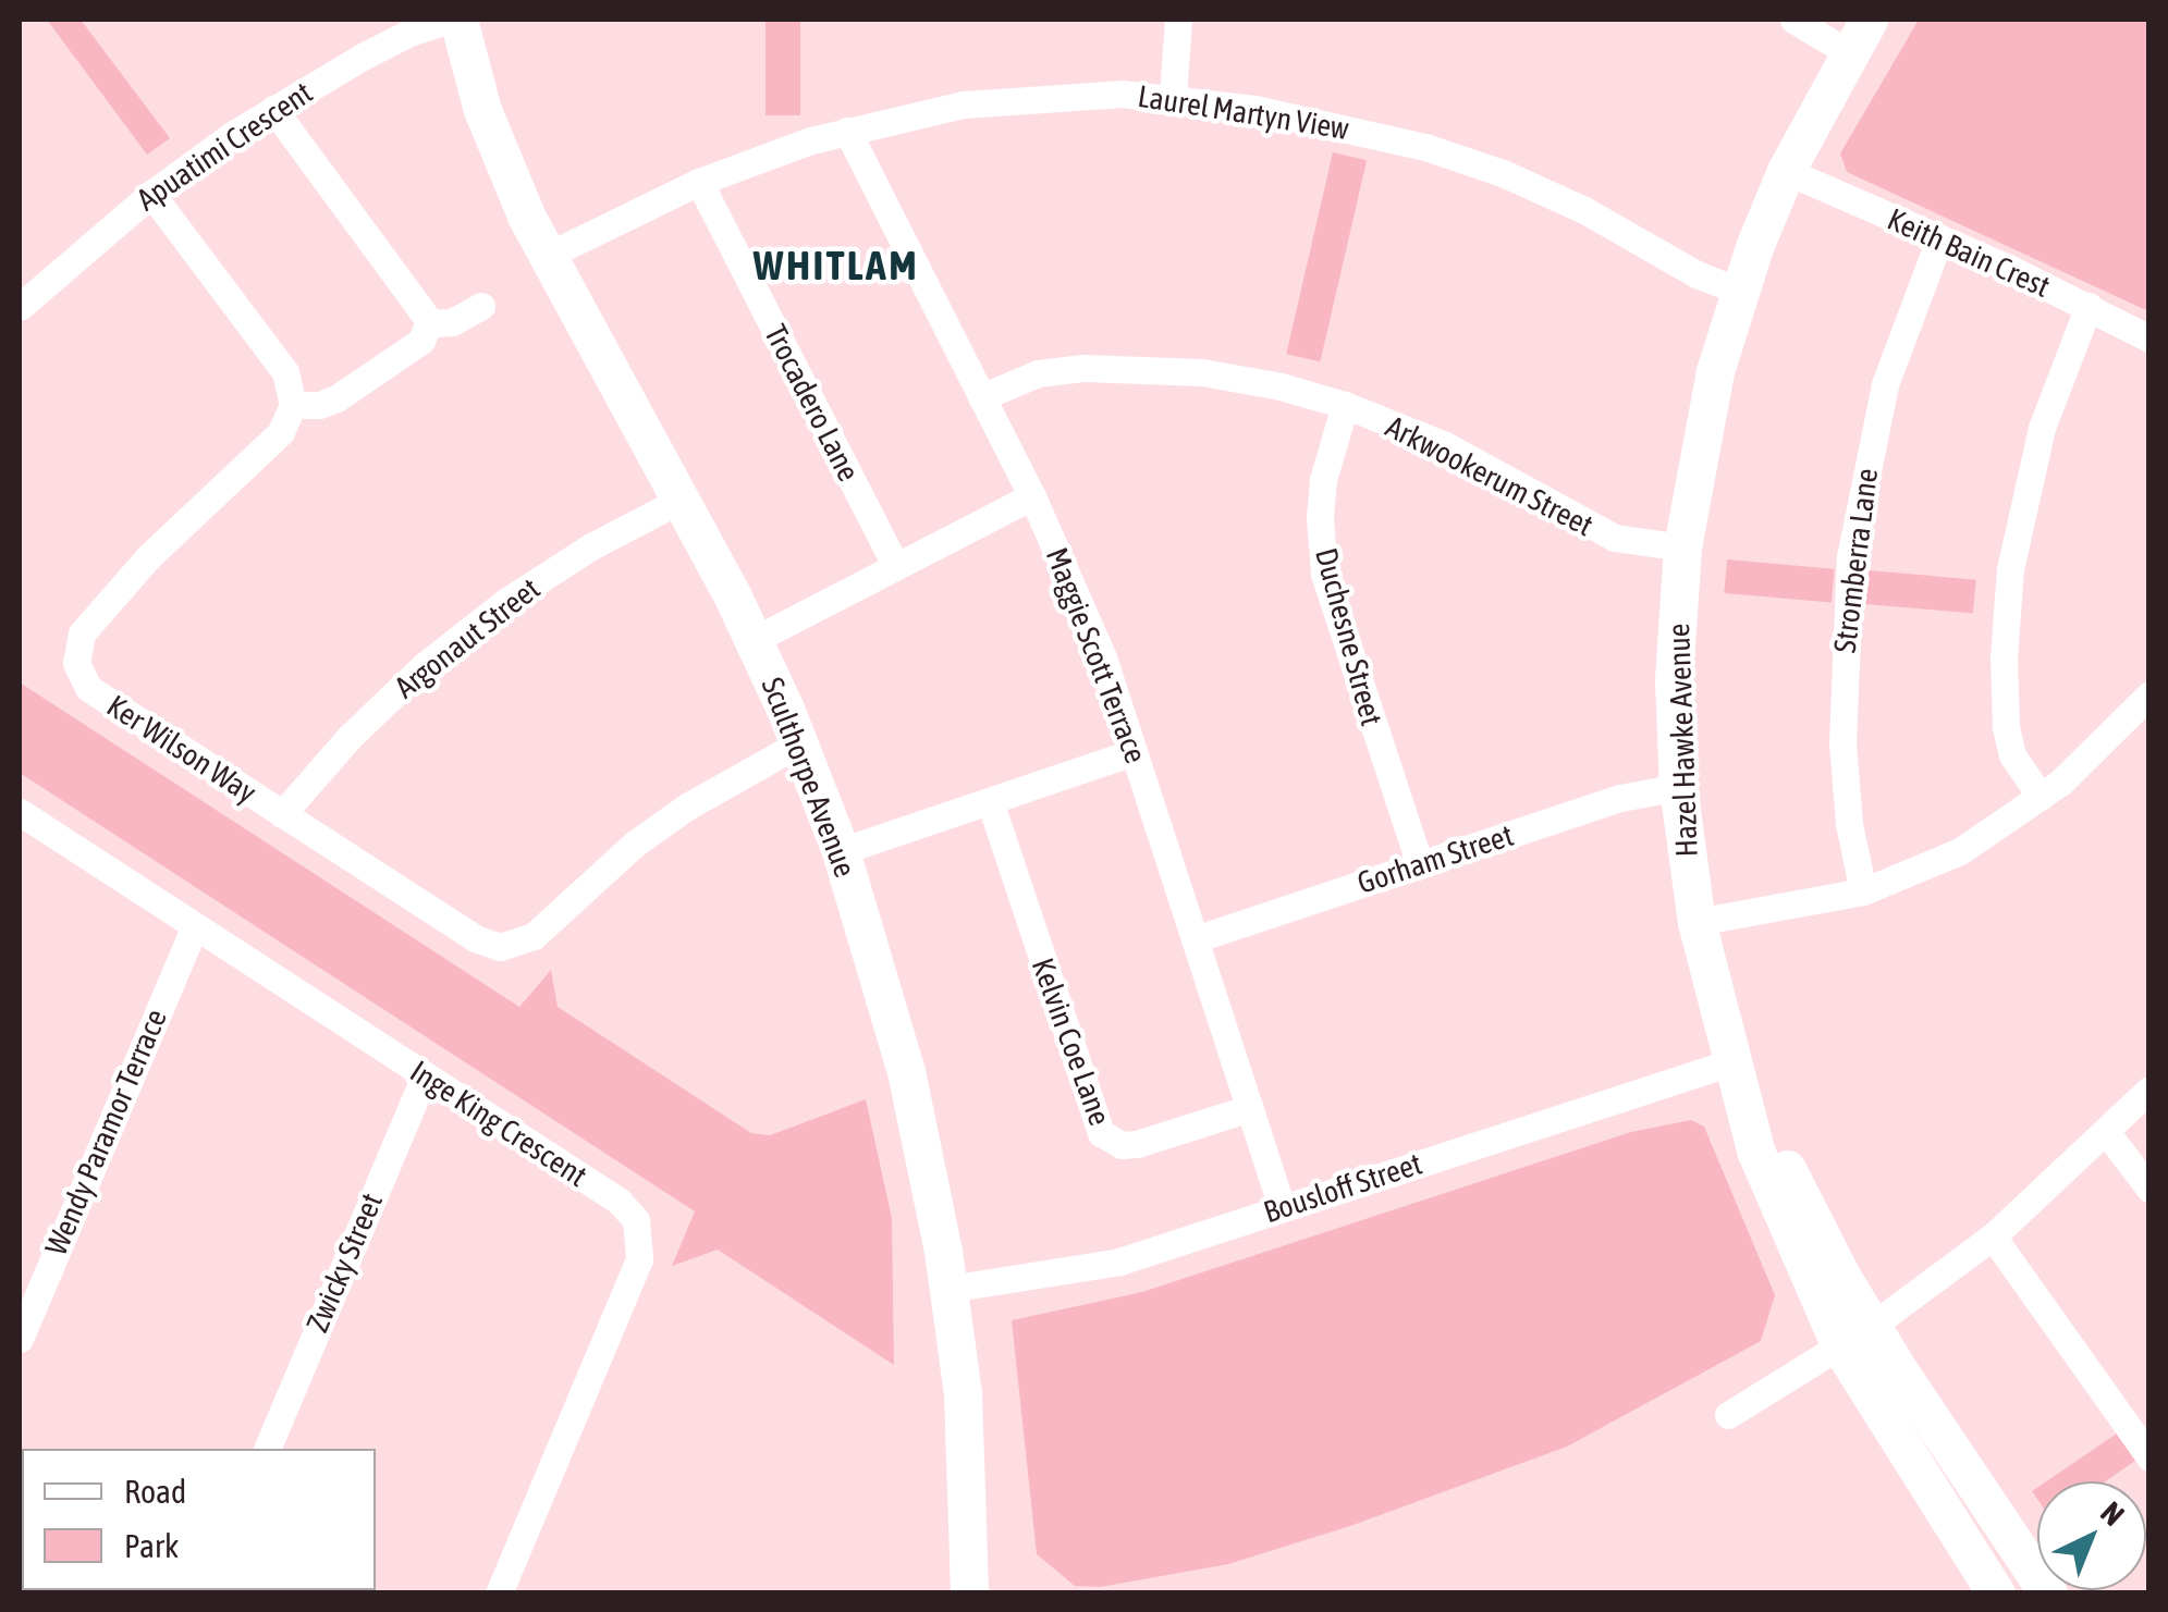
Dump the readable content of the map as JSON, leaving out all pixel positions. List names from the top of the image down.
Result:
{
  "streets": {
    "street": [
      "Laurel Martyn View",
      "Apuatimi Crescent",
      "Keith Bain Crest",
      "Trocadero Lane",
      "Arkwookerum Street",
      "Stromberra Lane",
      "Duchesne Street",
      "Argonaut Street",
      "Maggie Scott Terrace",
      "Hazel Hawke Avenue",
      "Ker Wilson Way",
      "Sculthorpe Avenue",
      "Gorham Street",
      "Kelvin Coe Lane",
      "Inge King Crescent",
      "Wendy Paramor Terrace",
      "Bousloff Street",
      "Zwicky Street"
    ]
  },
  "crossings": [
    ["Laurel Martyn View", "Trocadero Lane"],
    ["Laurel Martyn View", "Maggie Scott Terrace"],
    ["Laurel Martyn View", "Hazel Hawke Avenue"],
    ["Laurel Martyn View", "Sculthorpe Avenue"],
    ["Apuatimi Crescent", "Sculthorpe Avenue"],
    ["Keith Bain Crest", "Stromberra Lane"],
    ["Keith Bain Crest", "Hazel Hawke Avenue"],
    ["Arkwookerum Street", "Duchesne Street"],
    ["Arkwookerum Street", "Maggie Scott Terrace"],
    ["Arkwookerum Street", "Hazel Hawke Avenue"],
    ["Duchesne Street", "Gorham Street"],
    ["Argonaut Street", "Ker Wilson Way"],
    ["Argonaut Street", "Sculthorpe Avenue"],
    ["Maggie Scott Terrace", "Gorham Street"],
    ["Maggie Scott Terrace", "Kelvin Coe Lane"],
    ["Maggie Scott Terrace", "Bousloff Street"],
    ["Hazel Hawke Avenue", "Gorham Street"],
    ["Hazel Hawke Avenue", "Bousloff Street"],
    ["Ker Wilson Way", "Sculthorpe Avenue"],
    ["Sculthorpe Avenue", "Bousloff Street"],
    ["Inge King Crescent", "Wendy Paramor Terrace"],
    ["Inge King Crescent", "Zwicky Street"]
  ],
  "districts": ["WHITLAM"],
  "legend": ["Road", "Park"],
  "north": "top right"
}
